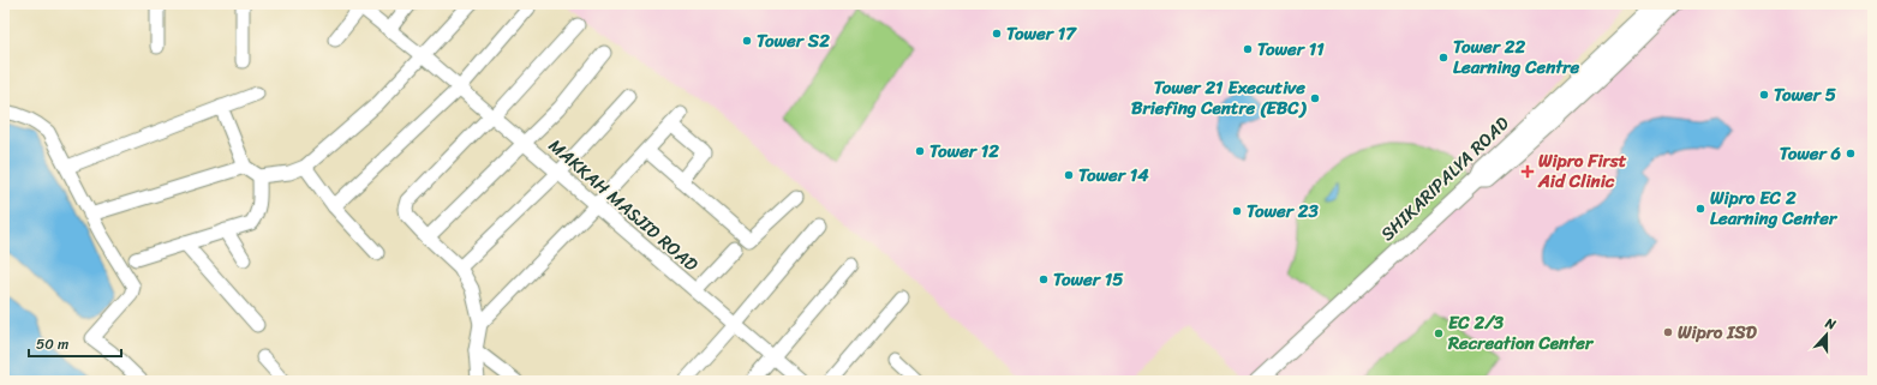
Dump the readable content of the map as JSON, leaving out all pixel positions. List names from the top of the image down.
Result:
{
  "streets": {
    "street": ["SHIKARIPALYA ROAD", "MAKKAH MASJID ROAD"]
  },
  "places": {
    "other": [
      "Tower 17",
      "Tower S2",
      "Tower 11",
      "Tower 22 Learning Centre",
      "Tower 5",
      "Tower 21 Executive Briefing Centre (EBC)",
      "Tower 12",
      "Tower 6",
      "Tower 14",
      "Wipro EC 2 Learning Center",
      "Tower 23",
      "Tower 15",
      "Wipro ISD",
      "EC 2/3 Recreation Center"
    ],
    "health": ["Wipro First Aid Clinic"]
  },
  "scale_bar": "50 m",
  "north": "top"
}
